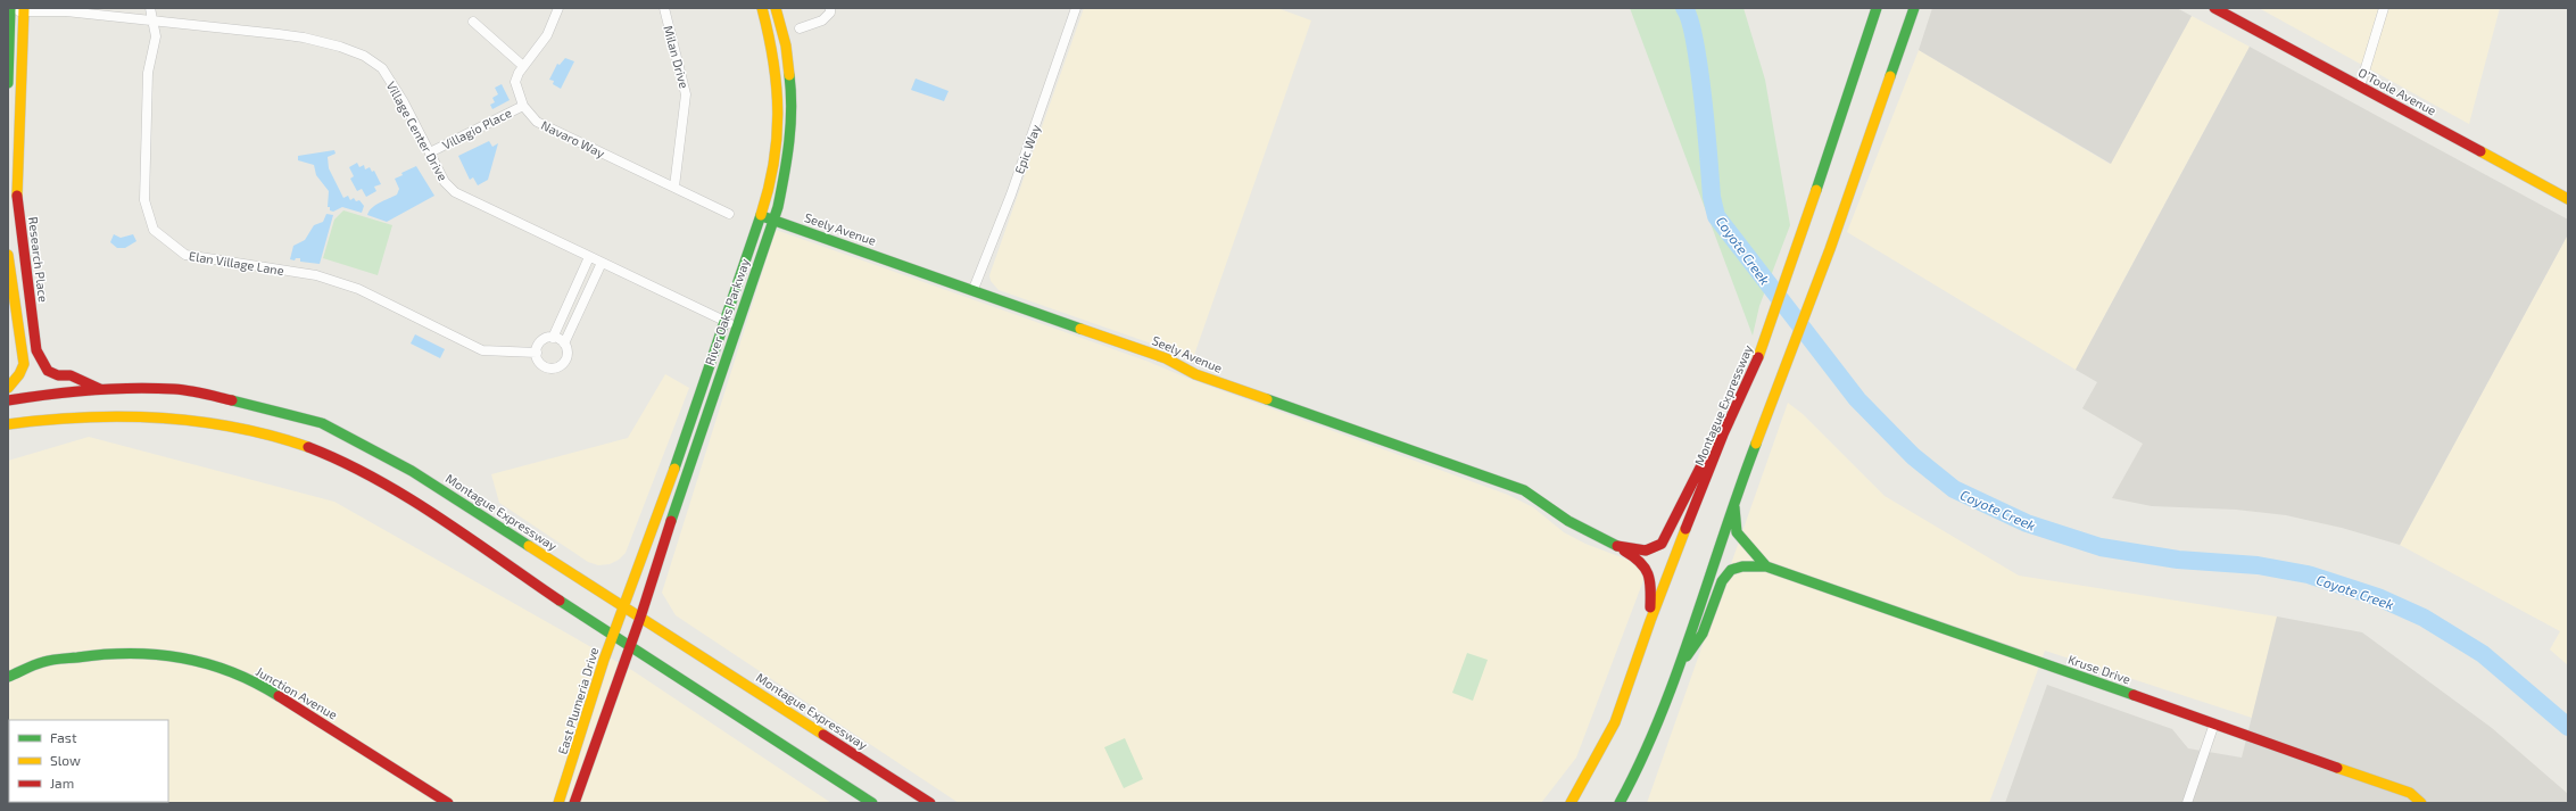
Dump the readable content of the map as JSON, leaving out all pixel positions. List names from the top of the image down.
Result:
{
  "streets": {
    "main road": [
      "O’Toole Avenue",
      "Seely Avenue",
      "Research Place",
      "River Oaks Parkway",
      "Montague Expressway",
      "Kruse Drive",
      "Junction Avenue",
      "East Plumeria Drive"
    ],
    "street": [
      "Milan Drive",
      "Villagio Place",
      "Village Center Drive",
      "Navaro Way",
      "Epic Way",
      "Elan Village Lane"
    ]
  },
  "crossings": [
    ["Milan Drive", "Navaro Way"],
    ["Villagio Place", "Village Center Drive"],
    ["Villagio Place", "Navaro Way"],
    ["Village Center Drive", "Research Place"],
    ["Village Center Drive", "Elan Village Lane"],
    ["Village Center Drive", "River Oaks Parkway"],
    ["Epic Way", "Seely Avenue"],
    ["Seely Avenue", "River Oaks Parkway"],
    ["Research Place", "Montague Expressway"],
    ["River Oaks Parkway", "Montague Expressway"],
    ["River Oaks Parkway", "East Plumeria Drive"],
    ["Montague Expressway", "East Plumeria Drive"]
  ],
  "water": ["Coyote Creek"],
  "legend": ["Fast", "Slow", "Jam"]
}
